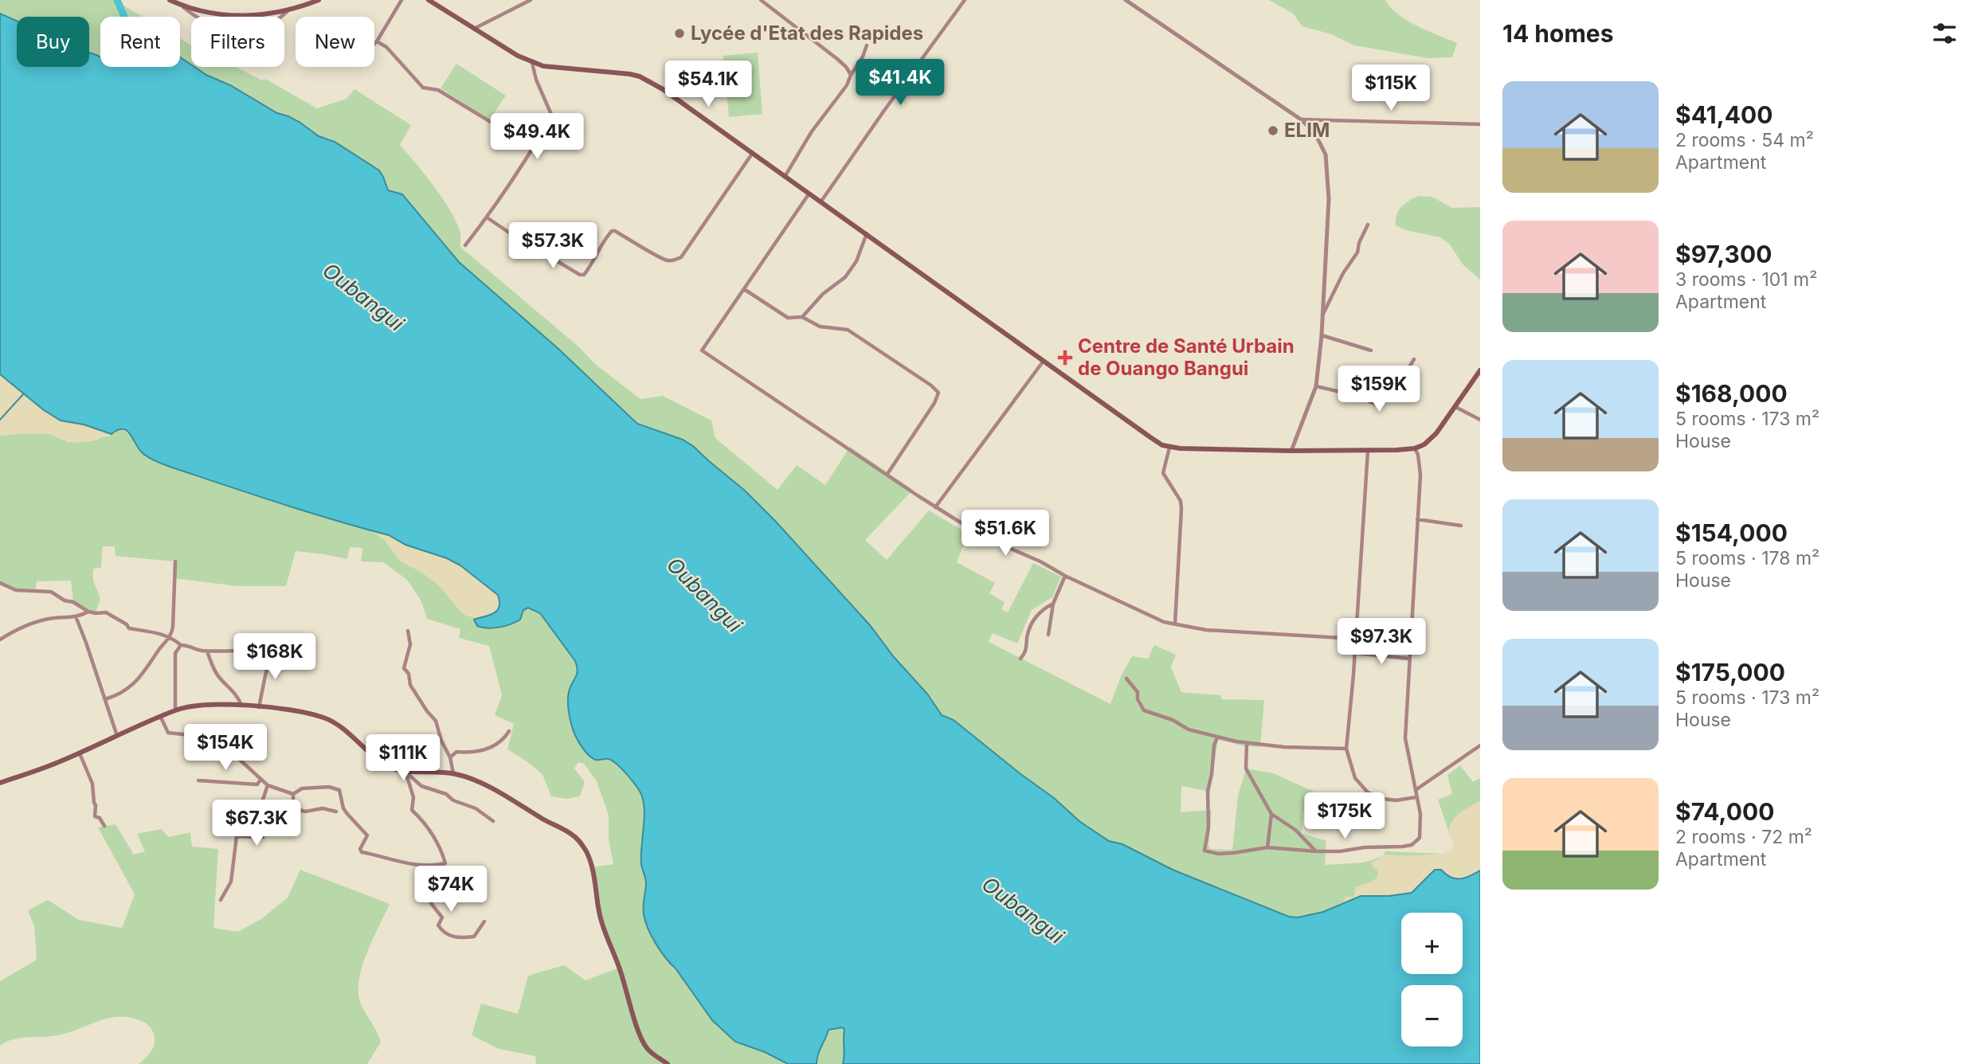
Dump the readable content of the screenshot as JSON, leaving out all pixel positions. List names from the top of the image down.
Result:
{
  "water": ["Oubangui"],
  "places": {
    "other": ["Lycée d'Etat des Rapides", "ELIM"],
    "health": ["Centre de Santé Urbain de Ouango Bangui"]
  },
  "page": {
    "heading": "14 homes",
    "chip": [
      "Buy",
      "Rent",
      "Filters",
      "New"
    ],
    "price": [
      "$41.4K",
      "$54.1K",
      "$115K",
      "$49.4K",
      "$57.3K",
      "$159K",
      "$51.6K",
      "$97.3K",
      "$168K",
      "$154K",
      "$111K",
      "$175K",
      "$67.3K",
      "$74K"
    ],
    "list": [
      {
        "name": "$41,400",
        "note": "2 rooms · 54 m² · Apartment"
      },
      {
        "name": "$97,300",
        "note": "3 rooms · 101 m² · Apartment"
      },
      {
        "name": "$168,000",
        "note": "5 rooms · 173 m² · House"
      },
      {
        "name": "$154,000",
        "note": "5 rooms · 178 m² · House"
      },
      {
        "name": "$175,000",
        "note": "5 rooms · 173 m² · House"
      },
      {
        "name": "$74,000",
        "note": "2 rooms · 72 m² · Apartment"
      }
    ],
    "map_buttons": ["+", "−"]
  }
}
